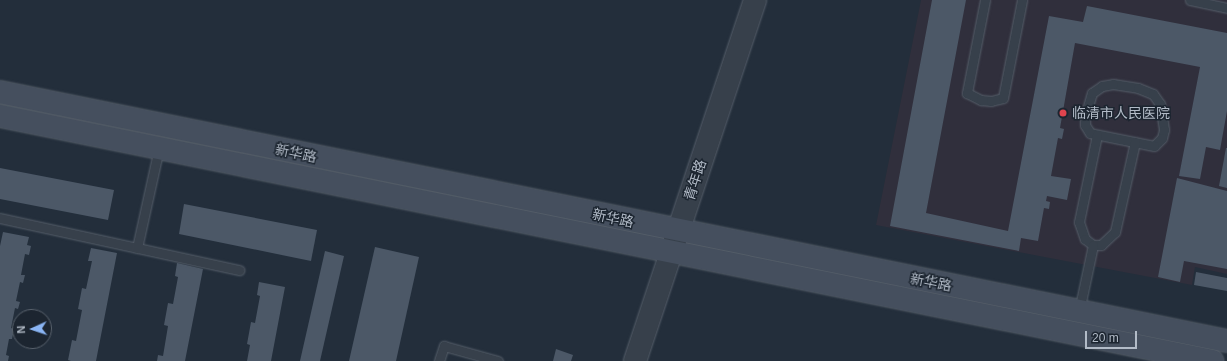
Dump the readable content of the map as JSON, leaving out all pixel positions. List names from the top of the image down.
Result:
{
  "streets": {
    "main road": ["新华路"],
    "street": ["青年路"]
  },
  "crossings": [
    ["新华路", "青年路"]
  ],
  "places": ["临清市人民医院"],
  "scale_bar": "20 m",
  "north": "left"
}
